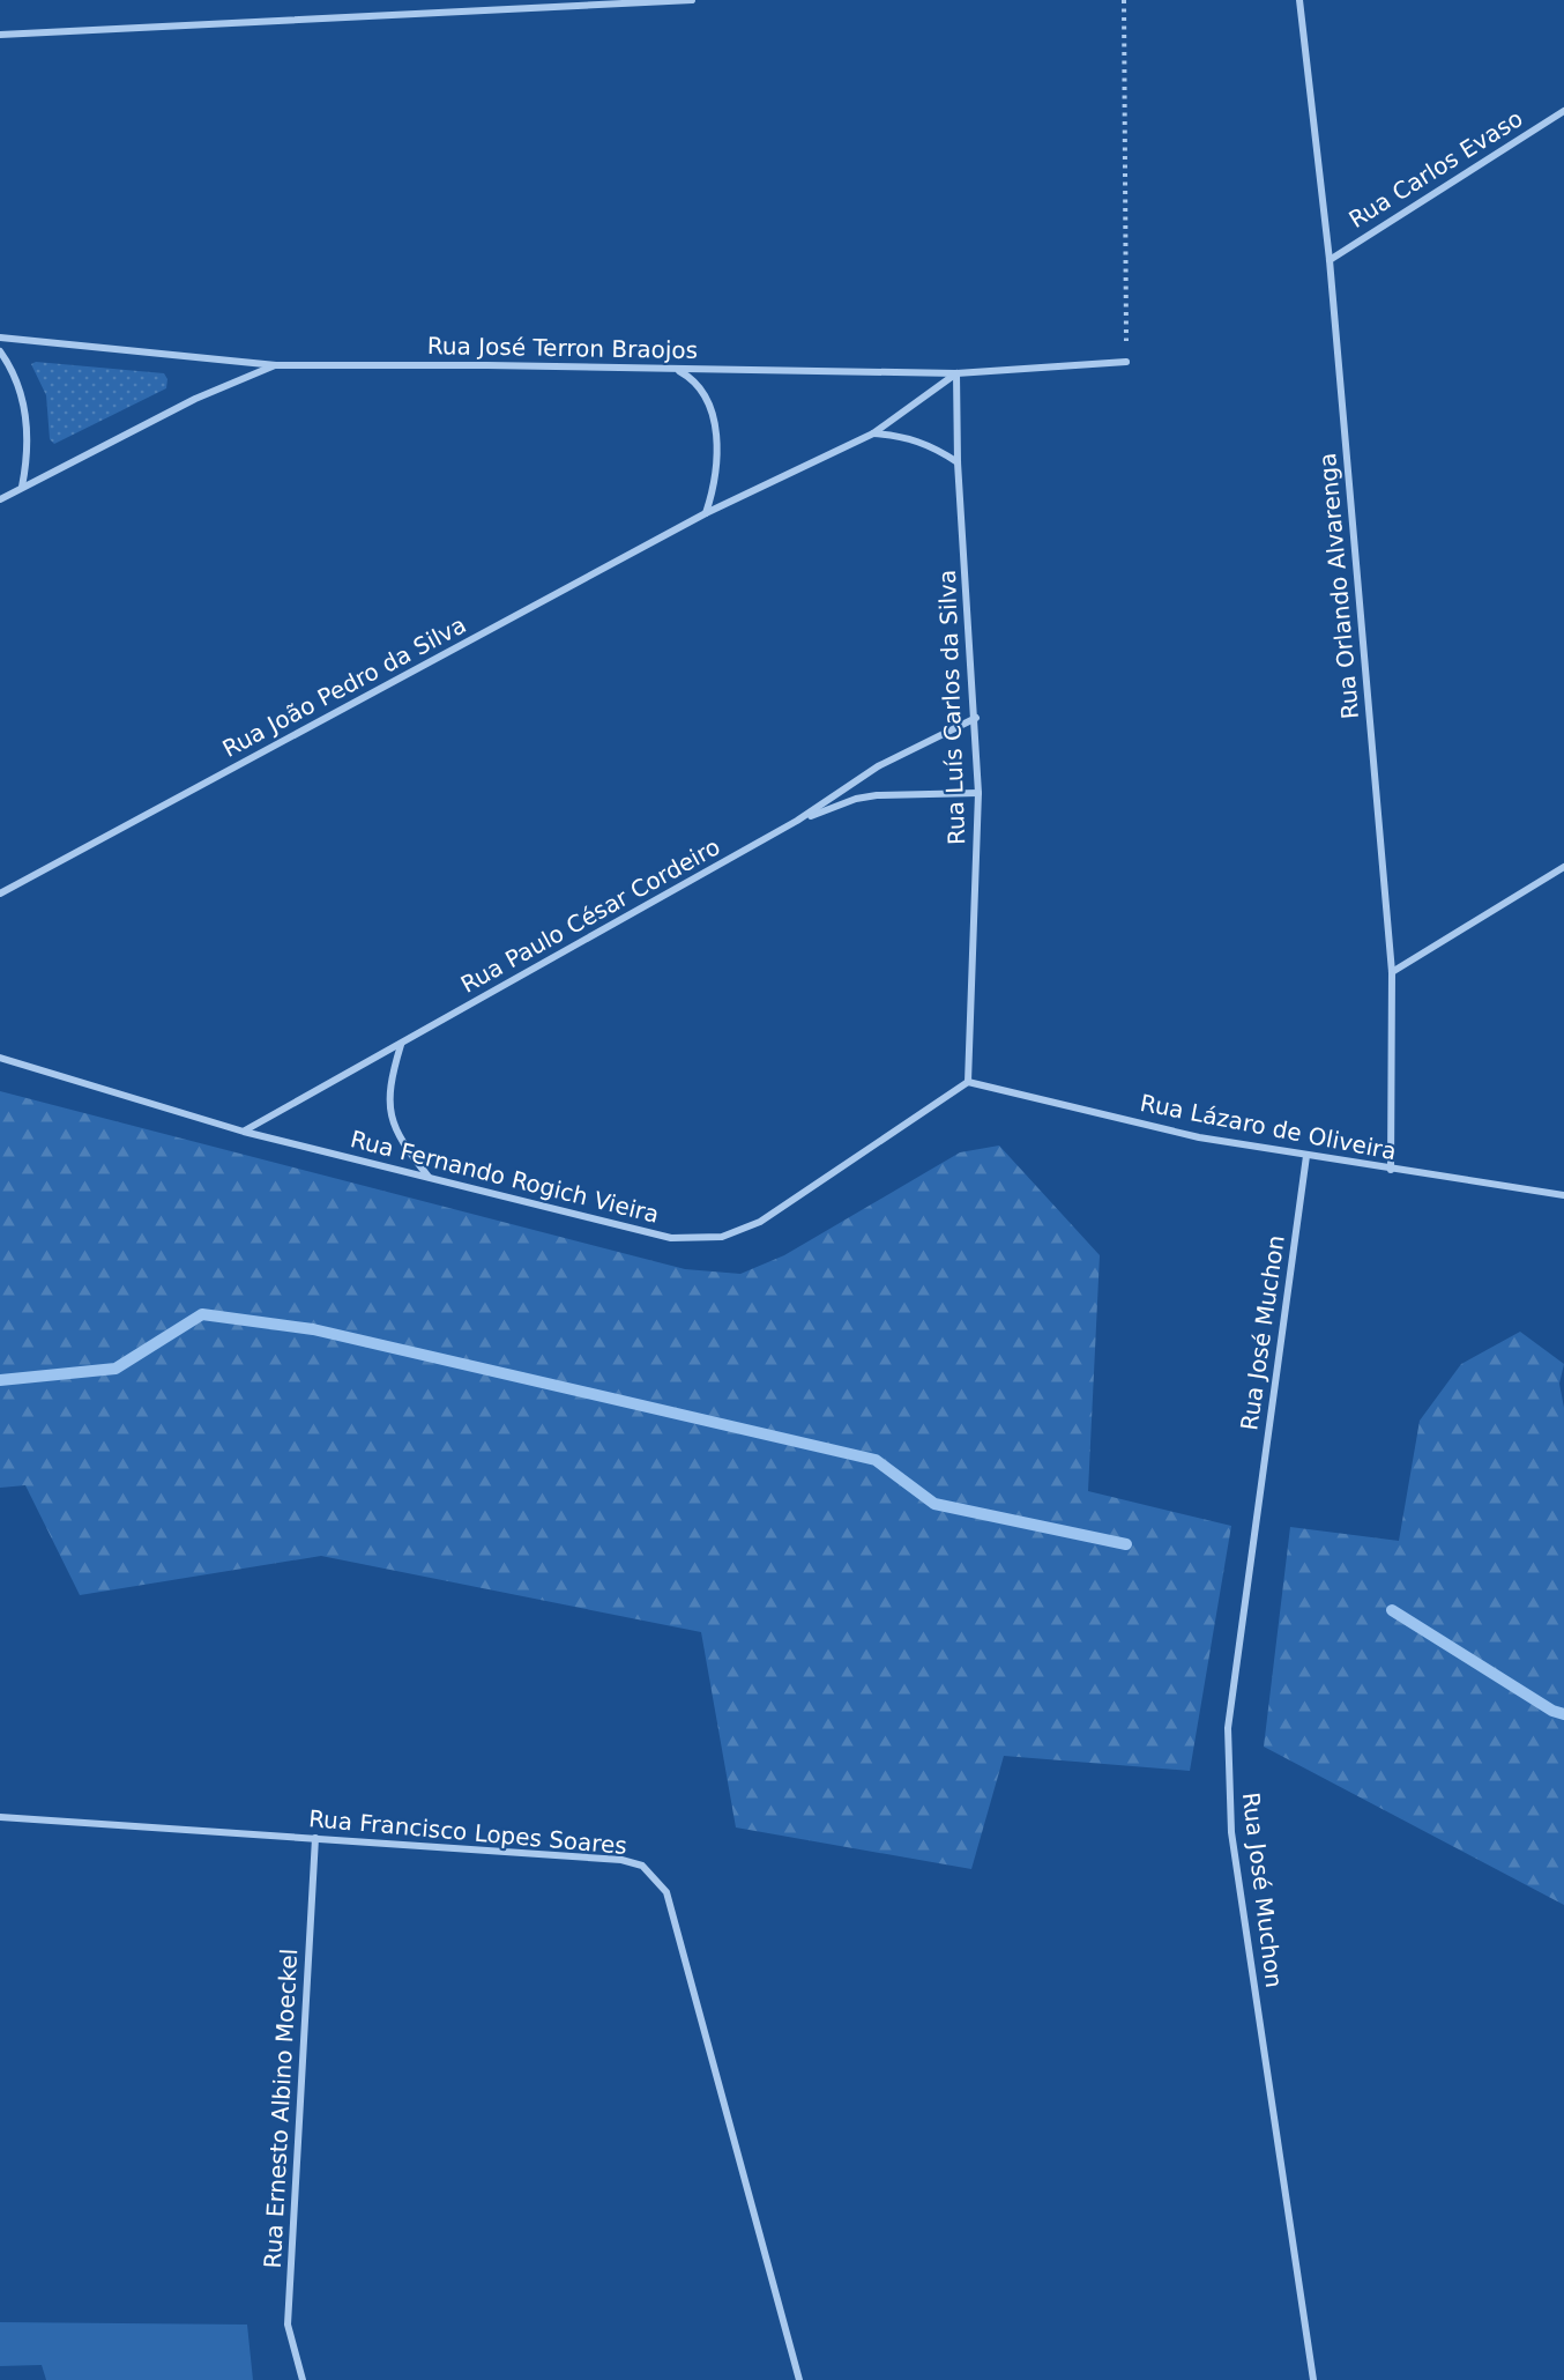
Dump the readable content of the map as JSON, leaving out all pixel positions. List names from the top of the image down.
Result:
{
  "streets": {
    "street": [
      "Rua Carlos Evaso",
      "Rua José Terron Braojos",
      "Rua Orlando Alvarenga",
      "Rua João Pedro da Silva",
      "Rua Luís Carlos da Silva",
      "Rua Paulo César Cordeiro",
      "Rua Lázaro de Oliveira",
      "Rua Fernando Rogich Vieira",
      "Rua José Muchon",
      "Rua Francisco Lopes Soares",
      "Rua Ernesto Albino Moeckel"
    ]
  },
  "crossings": [
    ["Rua Carlos Evaso", "Rua Orlando Alvarenga"],
    ["Rua José Terron Braojos", "Rua João Pedro da Silva"],
    ["Rua José Terron Braojos", "Rua Luís Carlos da Silva"],
    ["Rua Orlando Alvarenga", "Rua Lázaro de Oliveira"],
    ["Rua João Pedro da Silva", "Rua Luís Carlos da Silva"],
    ["Rua Luís Carlos da Silva", "Rua Paulo César Cordeiro"],
    ["Rua Luís Carlos da Silva", "Rua Lázaro de Oliveira"],
    ["Rua Luís Carlos da Silva", "Rua Fernando Rogich Vieira"],
    ["Rua Paulo César Cordeiro", "Rua Fernando Rogich Vieira"],
    ["Rua Lázaro de Oliveira", "Rua Fernando Rogich Vieira"],
    ["Rua Lázaro de Oliveira", "Rua José Muchon"],
    ["Rua Francisco Lopes Soares", "Rua Ernesto Albino Moeckel"]
  ]
}
